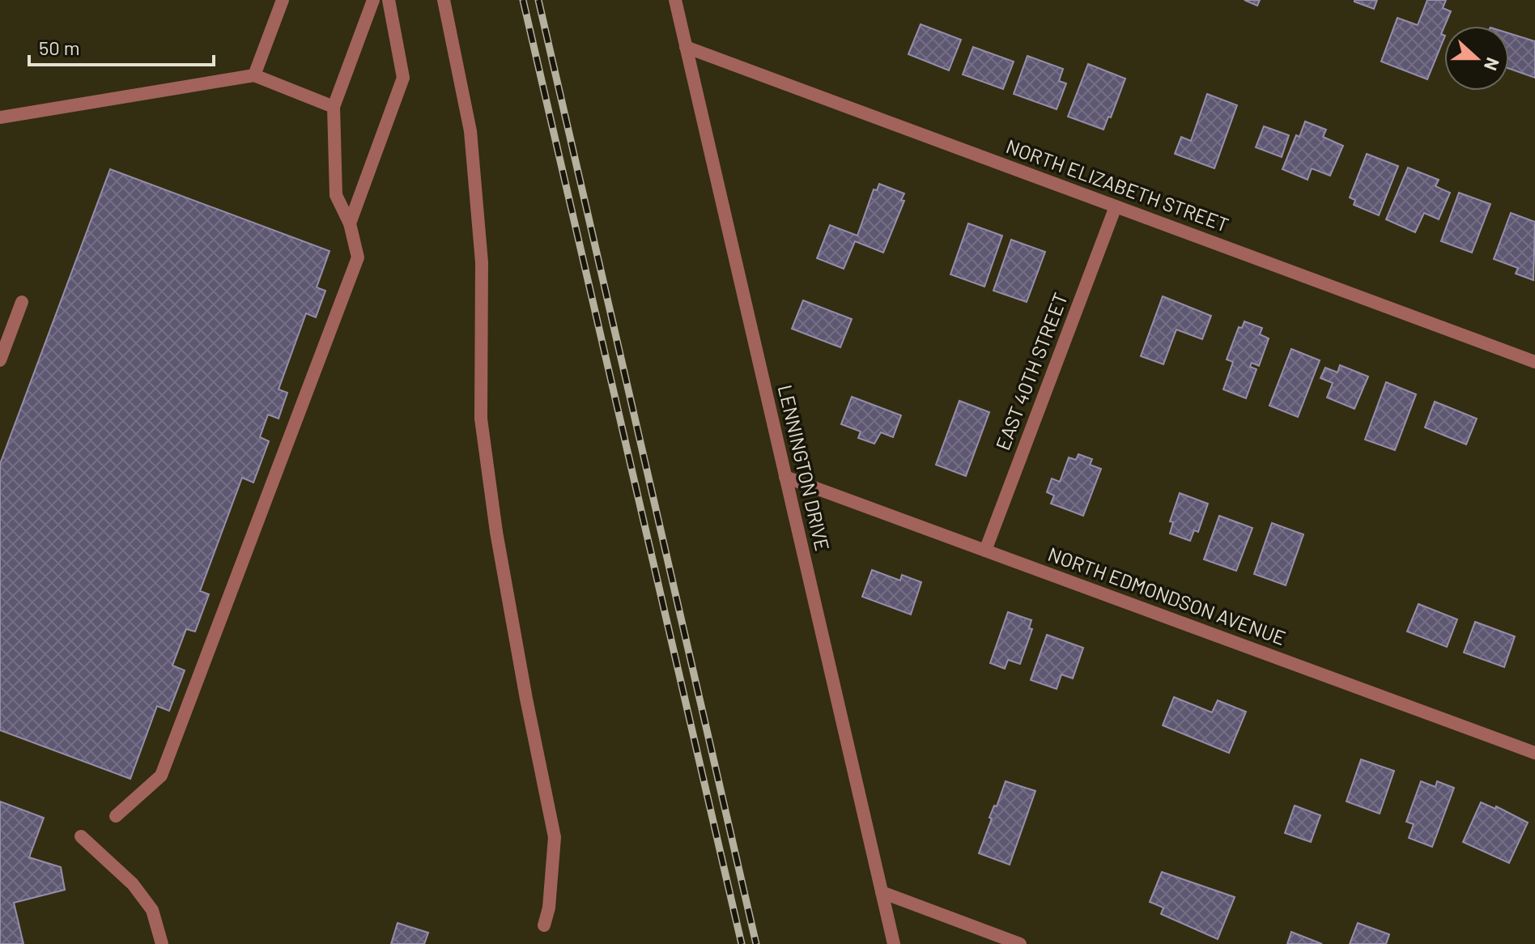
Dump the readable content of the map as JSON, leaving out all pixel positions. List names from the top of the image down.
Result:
{
  "streets": {
    "street": [
      "NORTH ELIZABETH STREET",
      "EAST 40TH STREET",
      "LENNINGTON DRIVE",
      "NORTH EDMONDSON AVENUE"
    ]
  },
  "crossings": [
    ["NORTH ELIZABETH STREET", "EAST 40TH STREET"],
    ["NORTH ELIZABETH STREET", "LENNINGTON DRIVE"],
    ["EAST 40TH STREET", "NORTH EDMONDSON AVENUE"],
    ["LENNINGTON DRIVE", "NORTH EDMONDSON AVENUE"]
  ],
  "scale_bar": "50 m",
  "north": "right"
}
